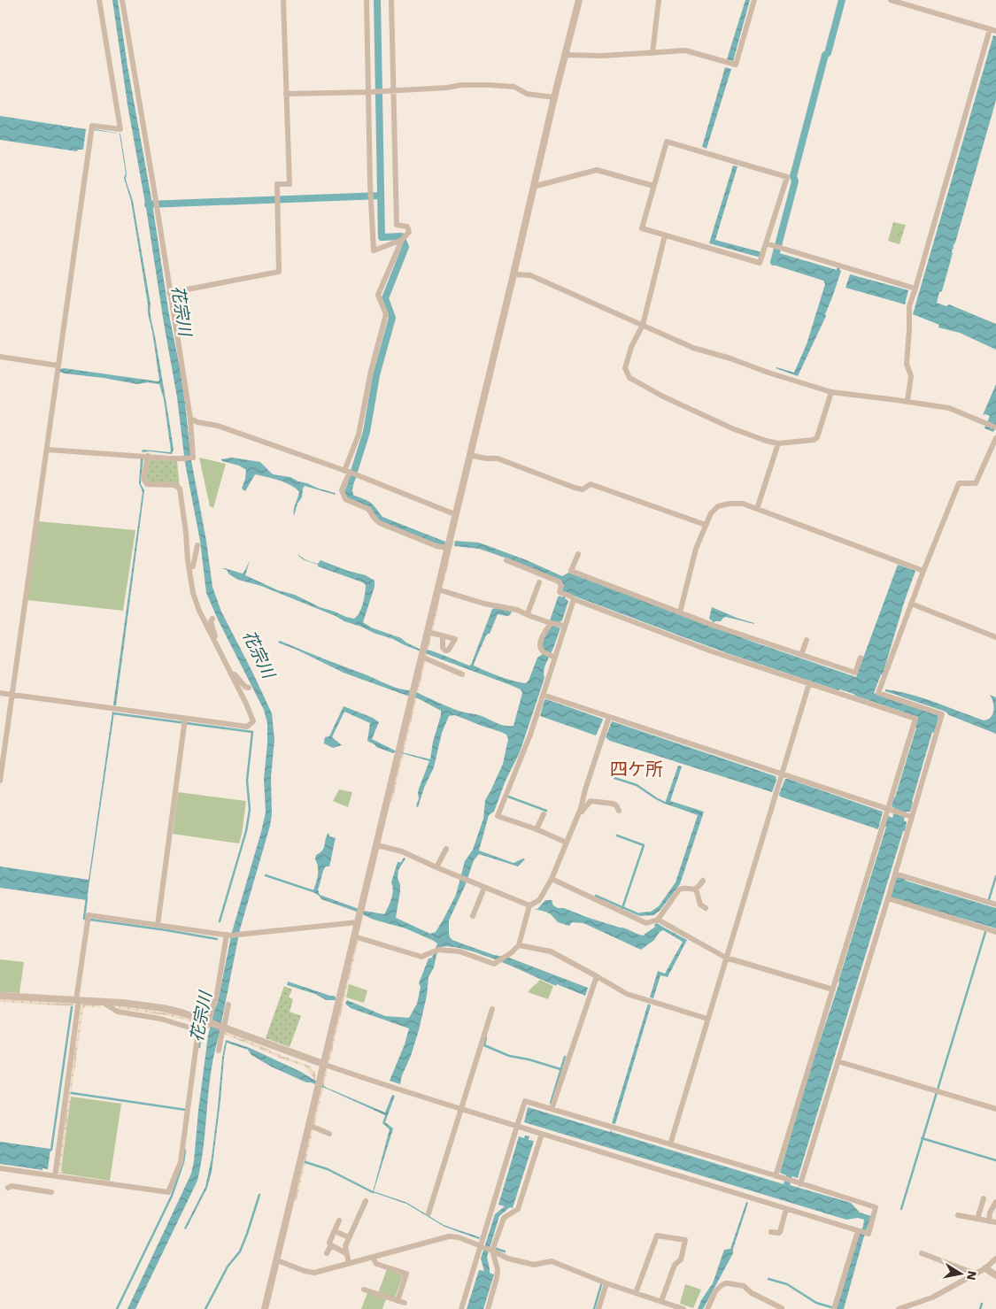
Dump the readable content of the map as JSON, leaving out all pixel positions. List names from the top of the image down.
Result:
{
  "districts": ["四ケ所"],
  "water": ["花宗川"],
  "north": "right"
}
